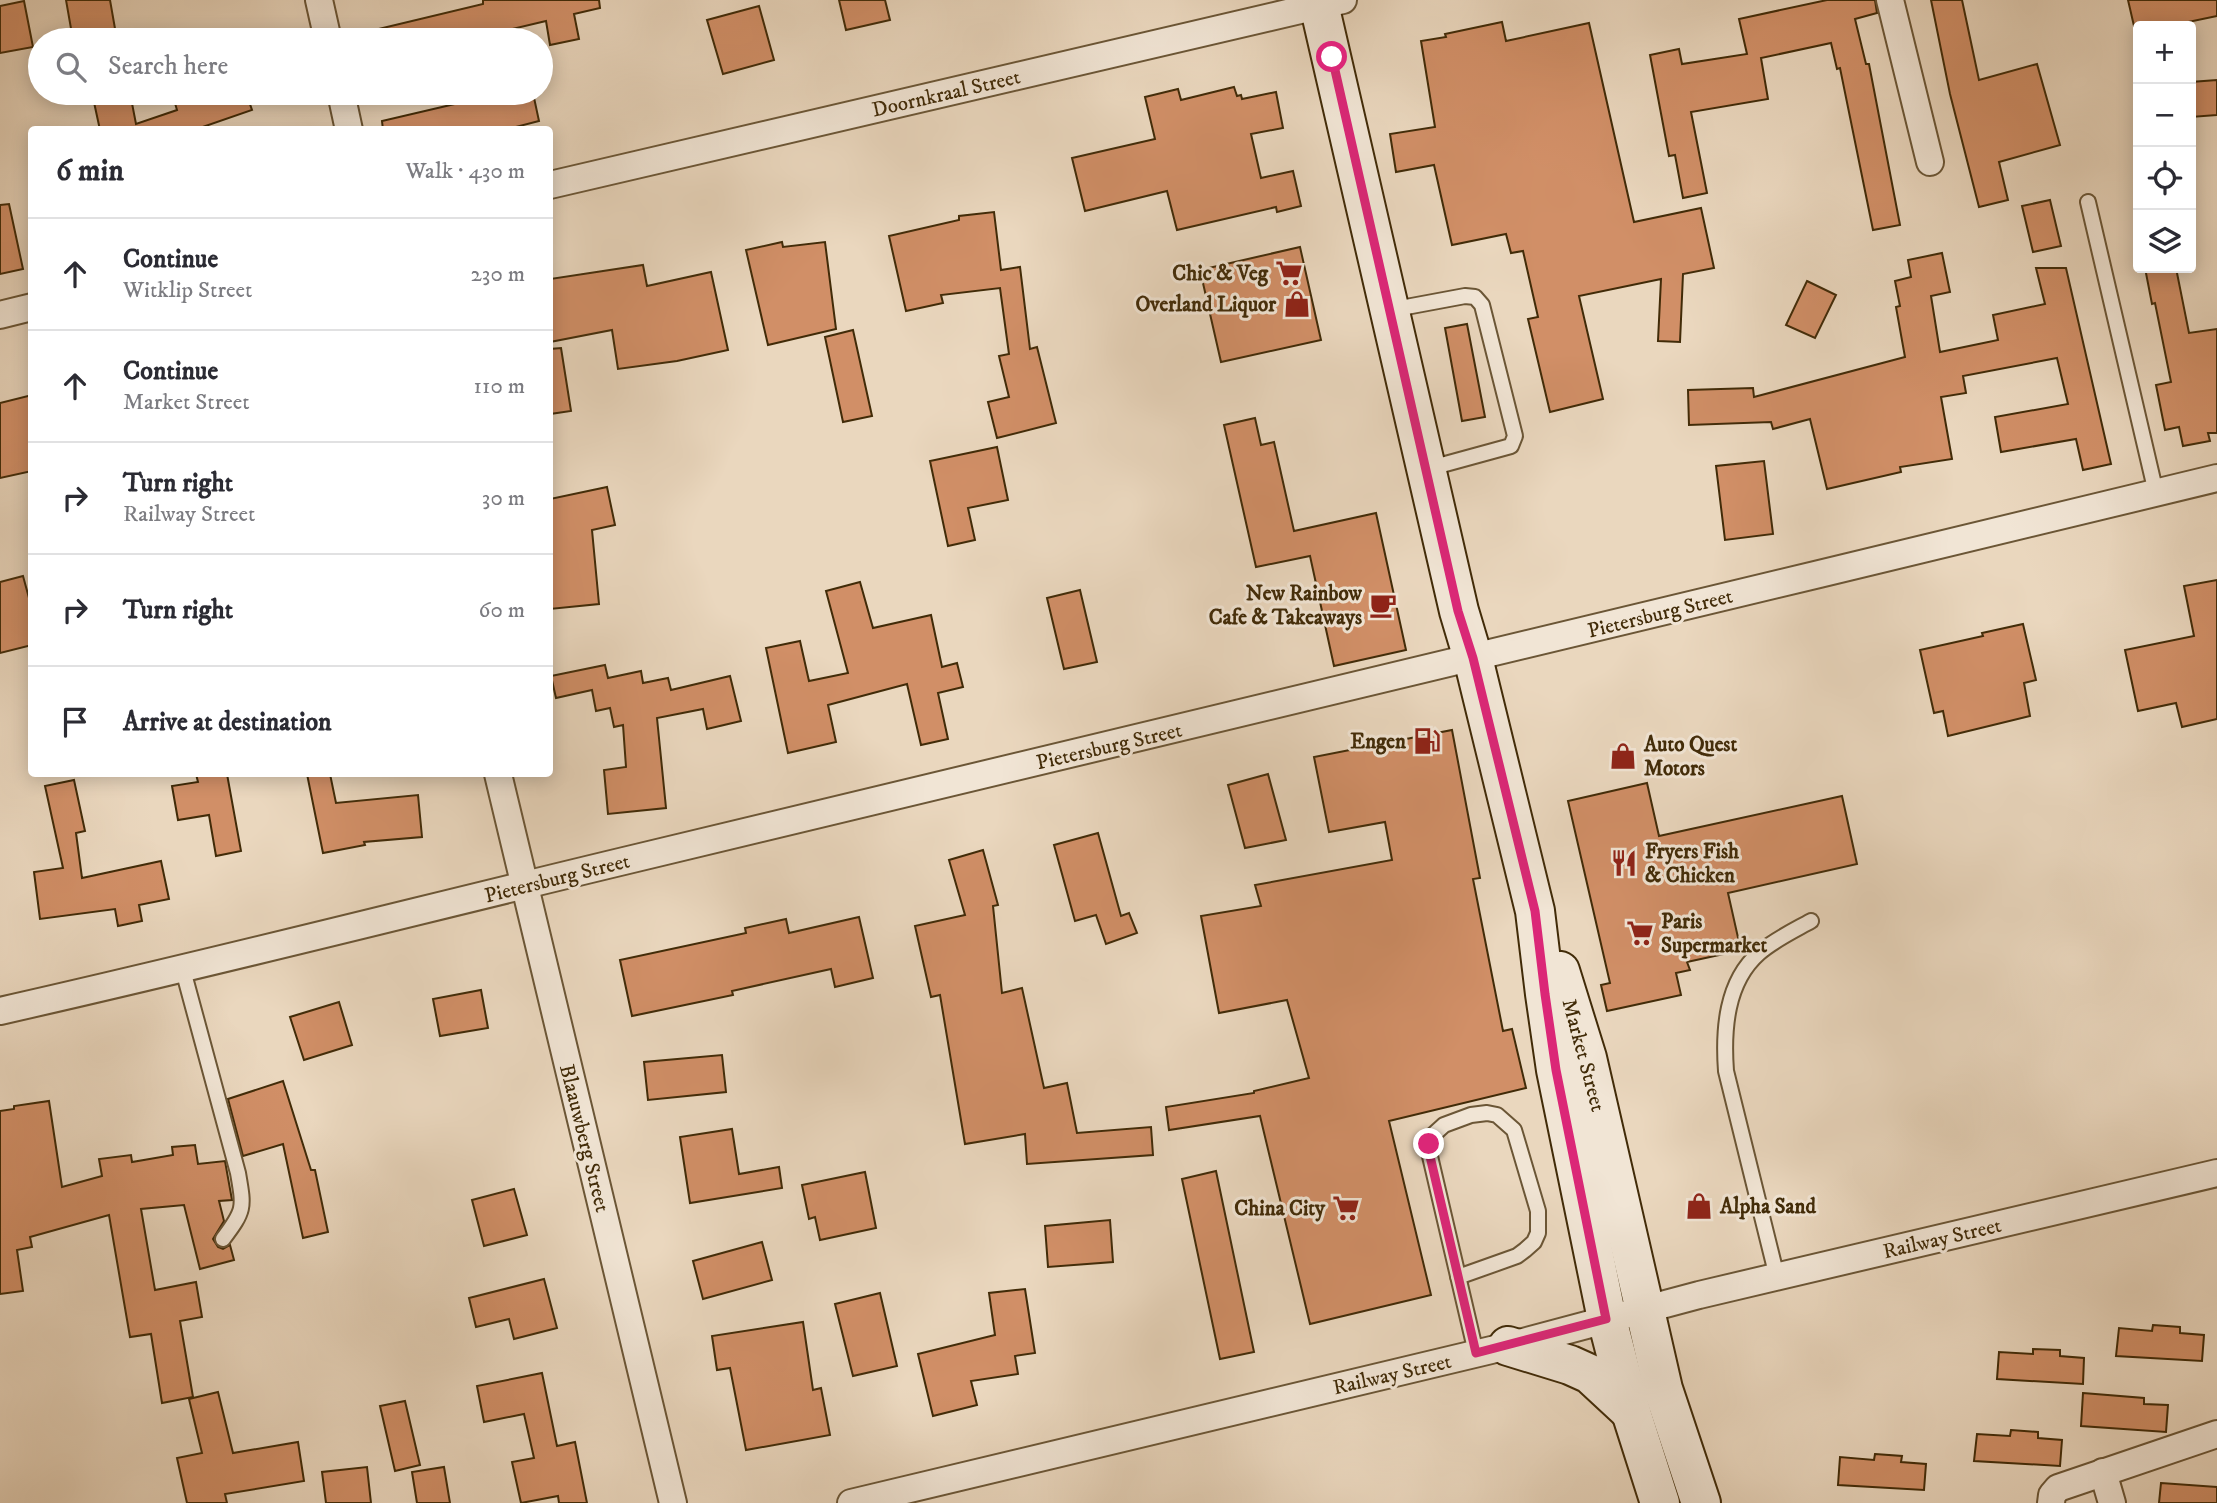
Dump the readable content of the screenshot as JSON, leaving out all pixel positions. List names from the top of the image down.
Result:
{
  "streets": {
    "main road": ["Market Street"],
    "street": [
      "Doornkraal Street",
      "Pietersburg Street",
      "Blaauwberg Street",
      "Railway Street"
    ]
  },
  "crossings": [
    ["Pietersburg Street", "Blaauwberg Street"],
    ["Market Street", "Railway Street"]
  ],
  "places": {
    "supermarket": ["Chic & Veg", "Paris Supermarket", "China City"],
    "shop": ["Overland Liquor", "Auto Quest Motors", "Alpha Sand"],
    "cafe": ["New Rainbow Cafe & Takeaways"],
    "fuel station": ["Engen"],
    "restaurant": ["Fryers Fish & Chicken"]
  },
  "page": {
    "map_buttons": ["+", "−"],
    "search": "Search here",
    "heading": ["6 min", "Walk · 430 m"],
    "list": [
      ["Continue", "Witklip Street", "230 m"],
      ["Continue", "Market Street", "110 m"],
      ["Turn right", "Railway Street", "30 m"],
      ["Turn right", "60 m"],
      "Arrive at destination"
    ]
  }
}
